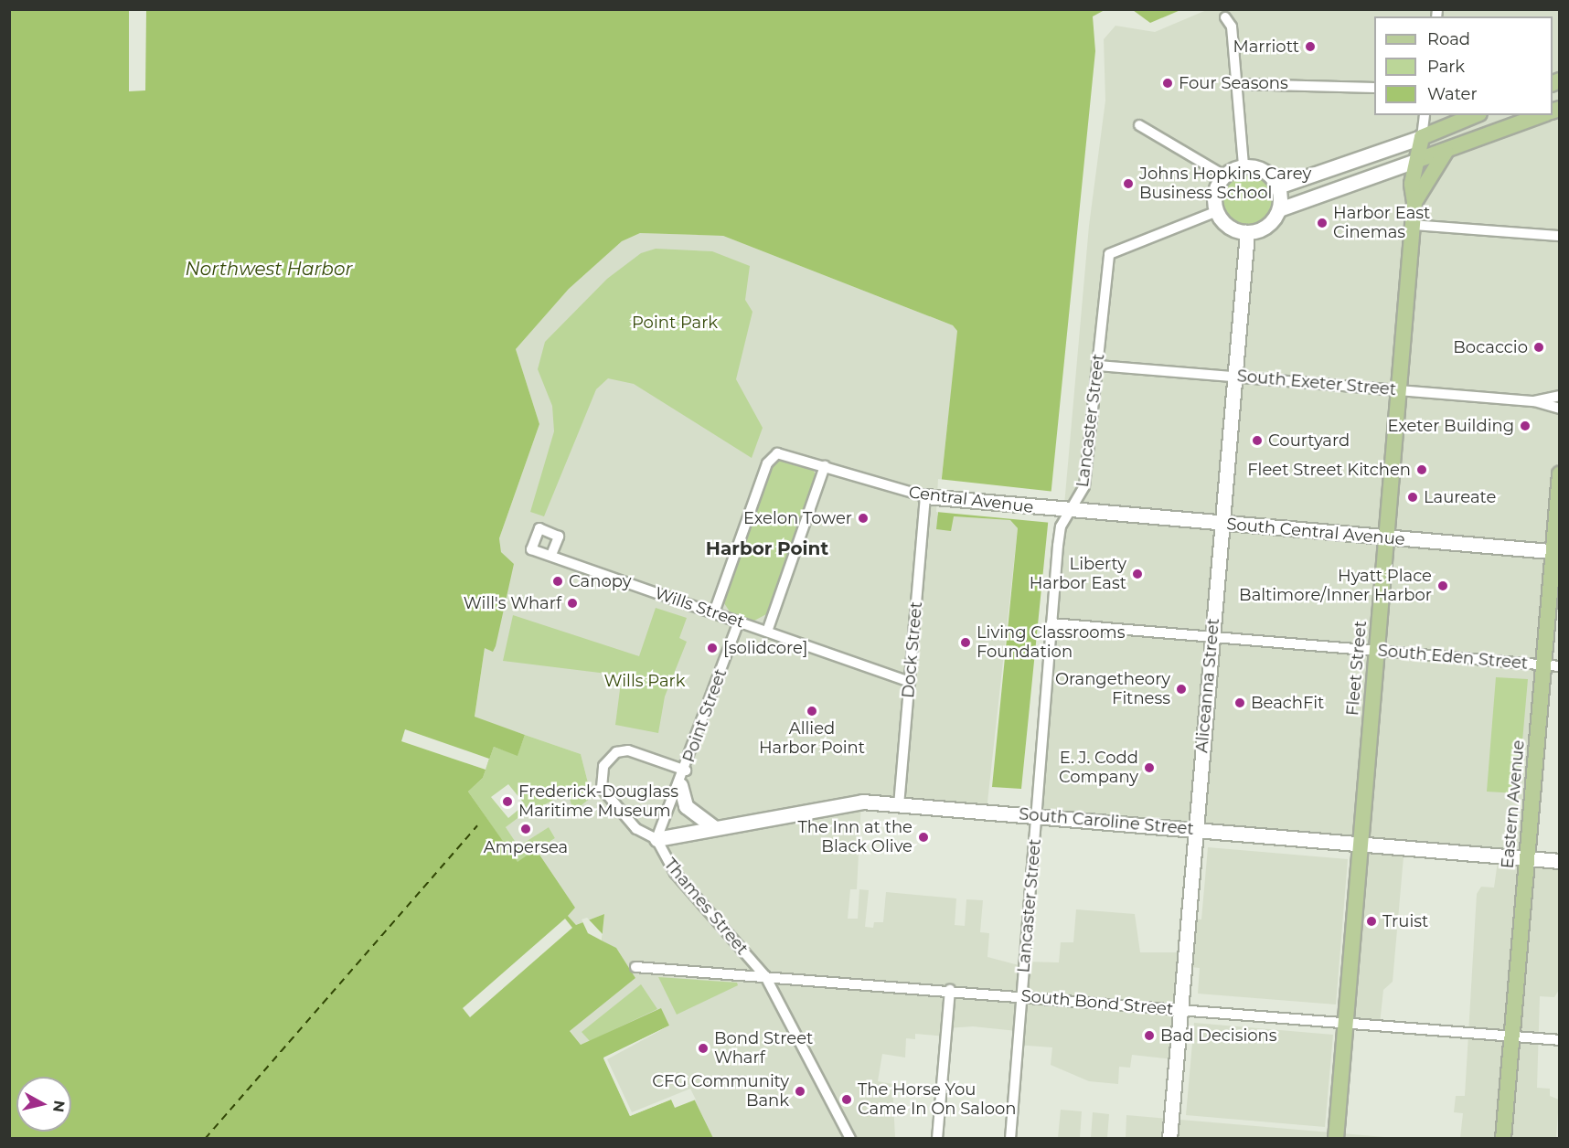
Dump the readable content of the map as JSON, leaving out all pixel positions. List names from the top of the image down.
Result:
{
  "streets": {
    "main road": ["Fleet Street", "Eastern Avenue"],
    "street": [
      "South Exeter Street",
      "Lancaster Street",
      "Central Avenue",
      "South Central Avenue",
      "Wills Street",
      "Dock Street",
      "South Eden Street",
      "Aliceanna Street",
      "Point Street",
      "South Caroline Street",
      "Thames Street",
      "South Bond Street"
    ]
  },
  "crossings": [
    ["South Exeter Street", "Lancaster Street"],
    ["South Exeter Street", "Fleet Street"],
    ["South Exeter Street", "Aliceanna Street"],
    ["Lancaster Street", "Central Avenue"],
    ["Lancaster Street", "South Central Avenue"],
    ["Lancaster Street", "South Eden Street"],
    ["Lancaster Street", "Aliceanna Street"],
    ["Lancaster Street", "South Caroline Street"],
    ["Lancaster Street", "South Bond Street"],
    ["Central Avenue", "South Central Avenue"],
    ["Central Avenue", "Wills Street"],
    ["Central Avenue", "Dock Street"],
    ["South Central Avenue", "Fleet Street"],
    ["South Central Avenue", "Aliceanna Street"],
    ["South Central Avenue", "Eastern Avenue"],
    ["Wills Street", "Dock Street"],
    ["Wills Street", "Point Street"],
    ["Dock Street", "South Caroline Street"],
    ["South Eden Street", "Fleet Street"],
    ["South Eden Street", "Aliceanna Street"],
    ["South Eden Street", "Eastern Avenue"],
    ["Fleet Street", "South Caroline Street"],
    ["Fleet Street", "South Bond Street"],
    ["Aliceanna Street", "South Caroline Street"],
    ["Aliceanna Street", "South Bond Street"],
    ["Point Street", "South Caroline Street"],
    ["Point Street", "Thames Street"],
    ["Eastern Avenue", "South Caroline Street"],
    ["Eastern Avenue", "South Bond Street"],
    ["South Caroline Street", "Thames Street"],
    ["Thames Street", "South Bond Street"]
  ],
  "districts": ["Harbor Point"],
  "water": ["Northwest Harbor"],
  "parks": ["Point Park", "Wills Park"],
  "places": [
    "Marriott",
    "Four Seasons",
    "Johns Hopkins Carey Business School",
    "Harbor East Cinemas",
    "Bocaccio",
    "Exeter Building",
    "Courtyard",
    "Fleet Street Kitchen",
    "Laureate",
    "Exelon Tower",
    "Liberty Harbor East",
    "Canopy",
    "Hyatt Place Baltimore/Inner Harbor",
    "Will's Wharf",
    "Living Classrooms Foundation",
    "[solidcore]",
    "Orangetheory Fitness",
    "BeachFit",
    "Allied Harbor Point",
    "E. J. Codd Company",
    "Frederick-Douglass Maritime Museum",
    "Ampersea",
    "The Inn at the Black Olive",
    "Truist",
    "Bad Decisions",
    "Bond Street Wharf",
    "CFG Community Bank",
    "The Horse You Came In On Saloon"
  ],
  "legend": ["Road", "Park", "Water"],
  "north": "right"
}
